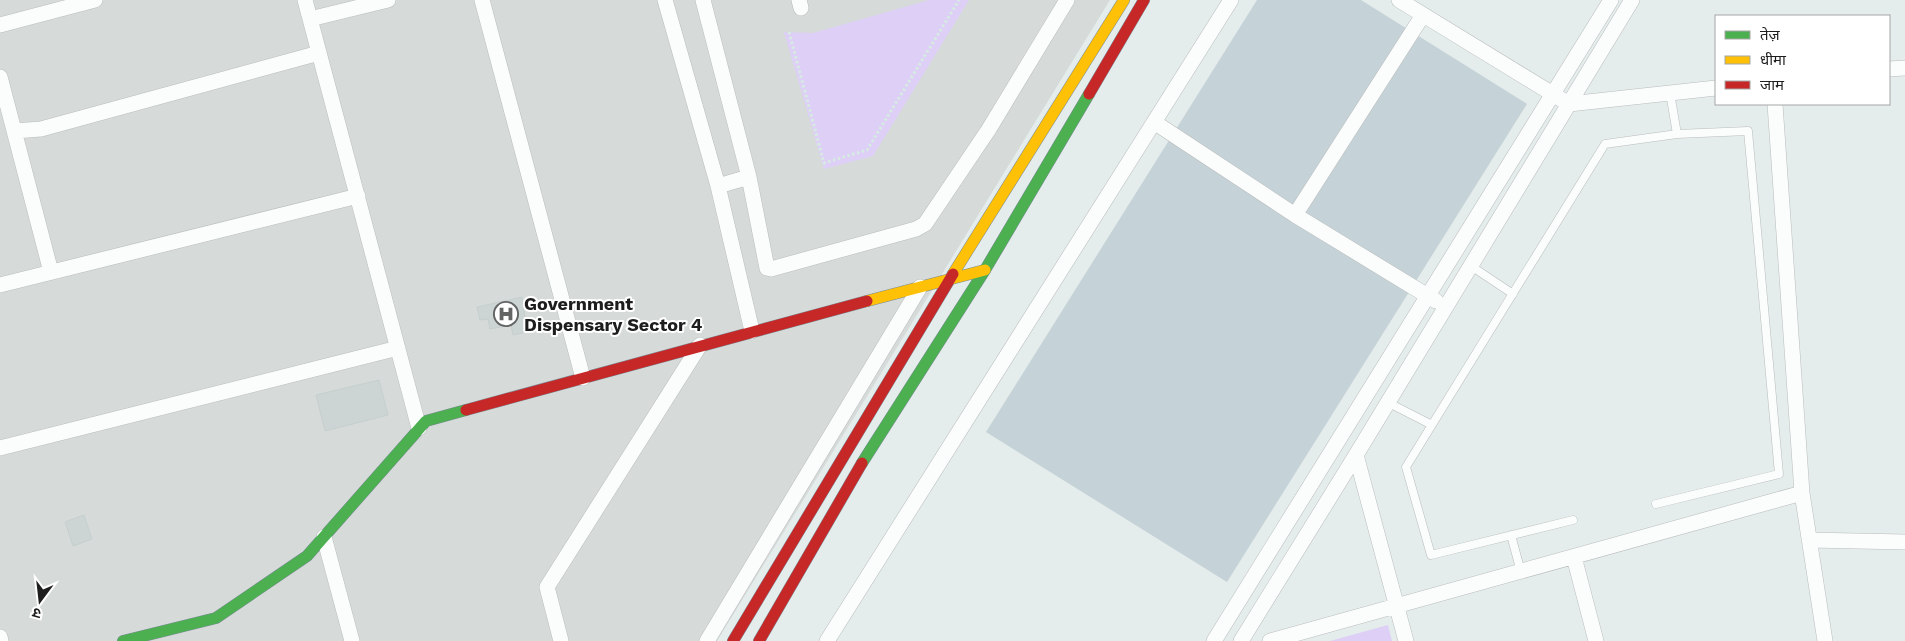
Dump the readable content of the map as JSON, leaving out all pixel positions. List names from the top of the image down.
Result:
{
  "places": {
    "hospital": ["Government Dispensary Sector 4"]
  },
  "legend": ["तेज़", "धीमा", "जाम"],
  "north": "bottom"
}
